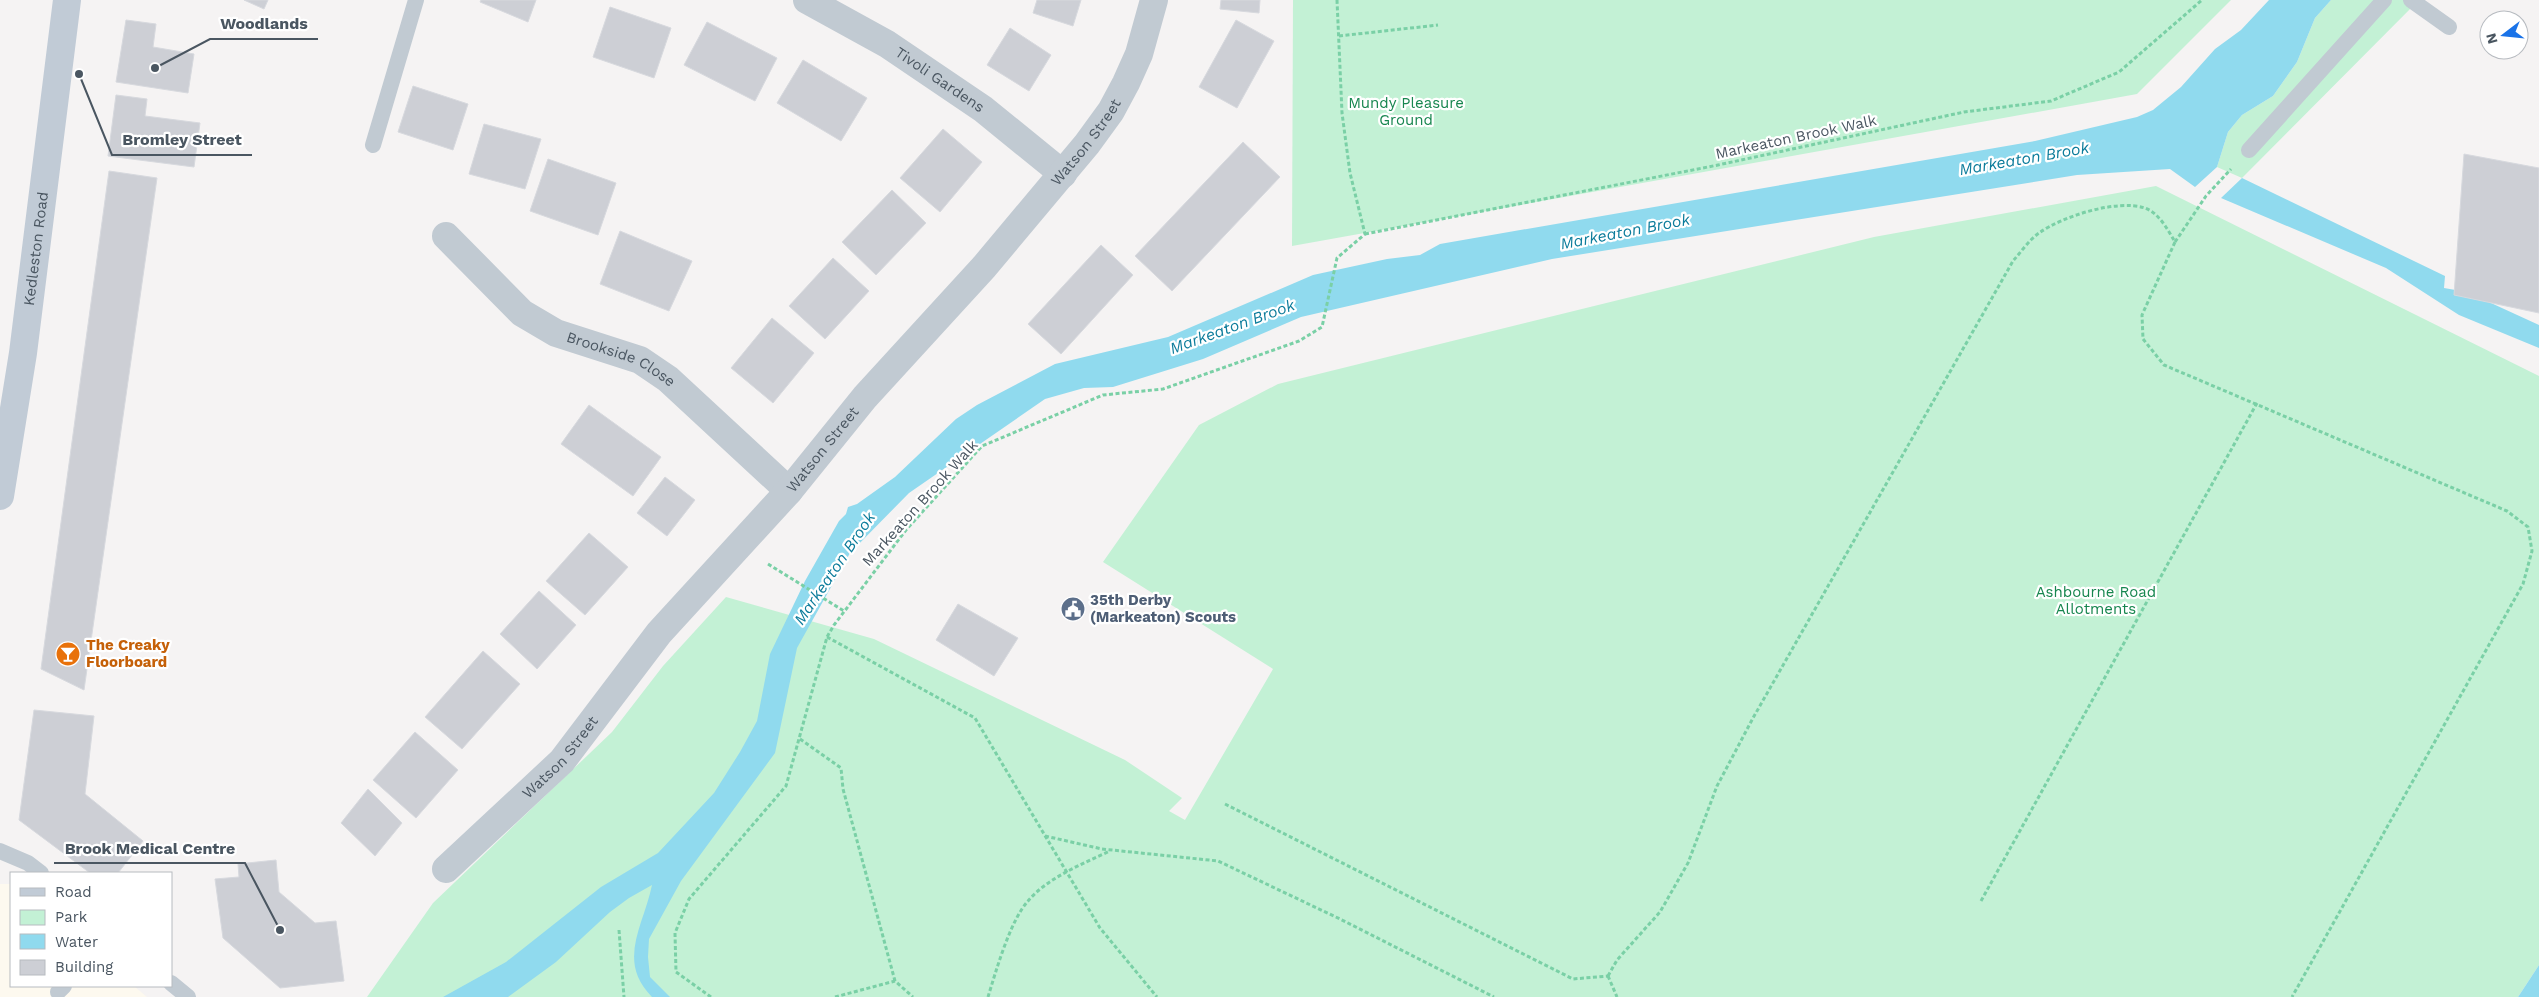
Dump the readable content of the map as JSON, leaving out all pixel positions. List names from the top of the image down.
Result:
{
  "streets": {
    "street": [
      "Tivoli Gardens",
      "Watson Street",
      "Kedleston Road",
      "Brookside Close"
    ],
    "path": ["Markeaton Brook Walk"]
  },
  "crossings": [
    ["Tivoli Gardens", "Watson Street"],
    ["Watson Street", "Brookside Close"]
  ],
  "water": ["Markeaton Brook"],
  "parks": ["Mundy Pleasure Ground", "Ashbourne Road Allotments"],
  "places": {
    "other": ["Woodlands", "Bromley Street", "Brook Medical Centre"],
    "public building": ["35th Derby (Markeaton) Scouts"],
    "bar": ["The Creaky Floorboard"]
  },
  "legend": [
    "Road",
    "Park",
    "Water",
    "Building"
  ],
  "north": "left"
}
